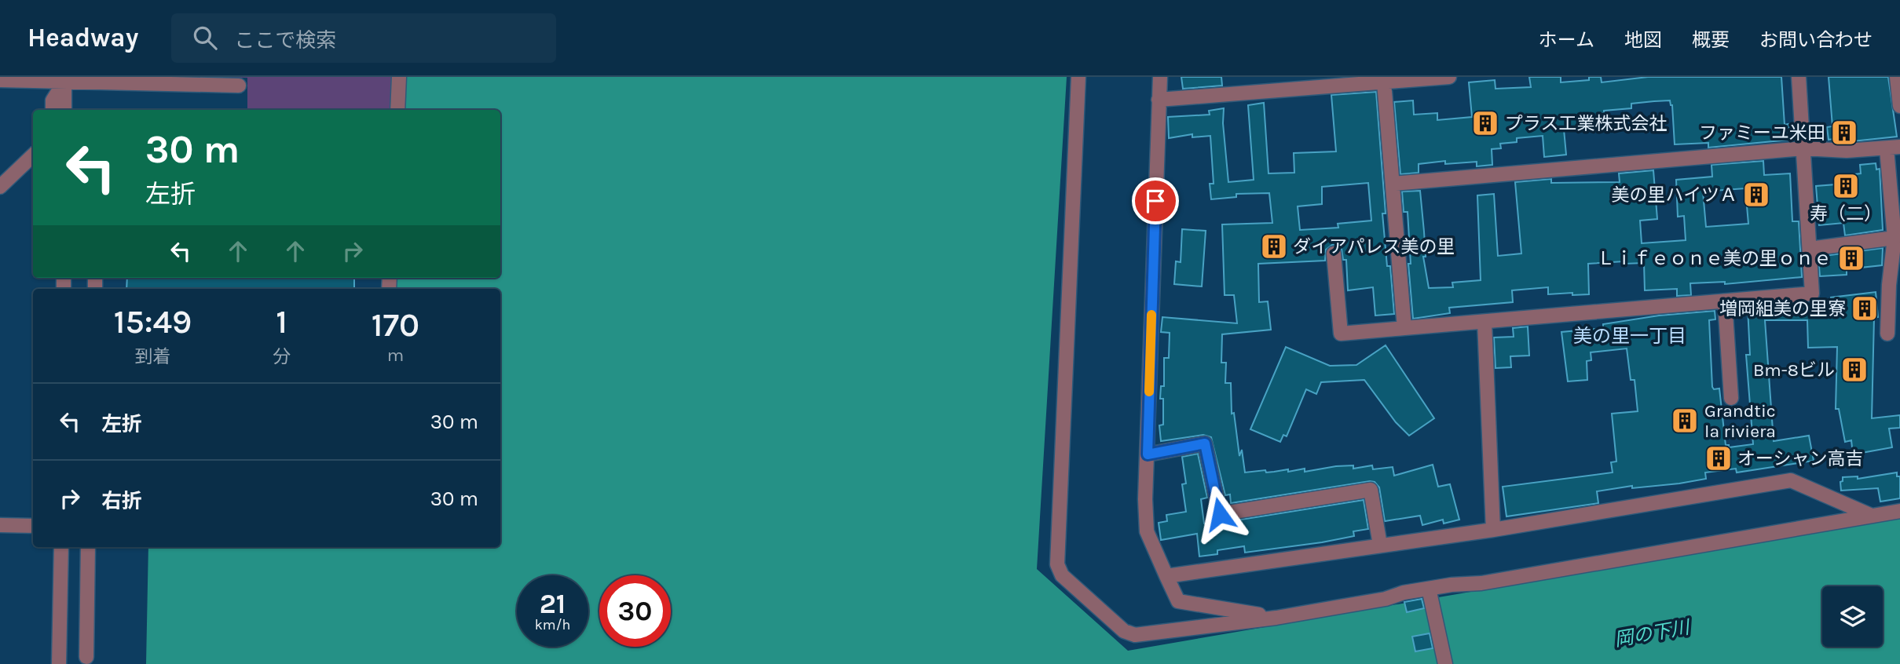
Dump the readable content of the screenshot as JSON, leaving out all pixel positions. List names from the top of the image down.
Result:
{
  "districts": ["美の里一丁目"],
  "water": ["岡の下川"],
  "places": {
    "building": [
      "プラス工業株式会社",
      "ファミーユ米田",
      "寿（二）",
      "美の里ハイツＡ",
      "ダイアパレス美の里",
      "Ｌｉｆｅｏｎｅ美の里ｏｎｅ",
      "増岡組美の里寮",
      "Bm-8ビル",
      "Grandtic la riviera",
      "オーシャン高吉"
    ]
  },
  "page": {
    "header": "Headway",
    "search": "ここで検索",
    "nav": [
      "ホーム",
      "地図",
      "概要",
      "お問い合わせ"
    ],
    "turn": ["30 m", "左折"],
    "eta": [
      "15:49",
      "到着",
      "1",
      "分",
      "170",
      "m"
    ],
    "list": [
      {
        "name": "左折",
        "value": "30 m"
      },
      {
        "name": "右折",
        "value": "30 m"
      }
    ],
    "speed": "21 km/h",
    "limit": "30"
  }
}
